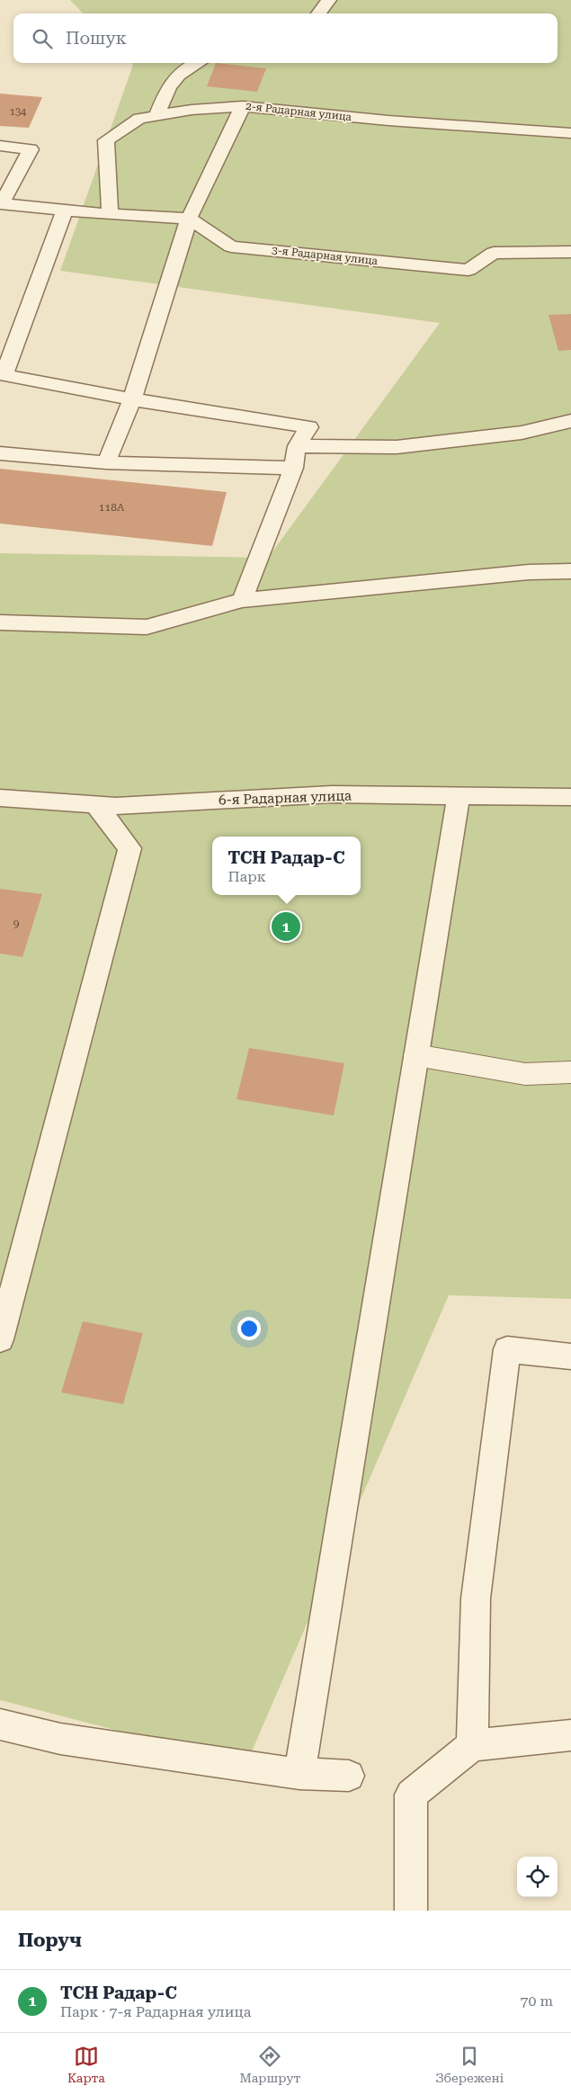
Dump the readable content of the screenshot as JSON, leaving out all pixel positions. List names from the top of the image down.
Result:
{
  "streets": {
    "lane": ["2-я Радарная улица", "3-я Радарная улица", "6-я Радарная улица"]
  },
  "crossings": [
    ["2-я Радарная улица", "3-я Радарная улица"]
  ],
  "house_numbers": ["134", "118А", "9"],
  "page": {
    "search": "Пошук",
    "popup": ["ТСН Радар-С", "Парк"],
    "pins": "1",
    "heading": "Поруч",
    "list": [
      {
        "mark": "1",
        "name": "ТСН Радар-С",
        "note": "Парк · 7-я Радарная улица",
        "value": "70 m"
      }
    ],
    "nav": ["Карта", "Маршрут", "Збережені"]
  }
}
